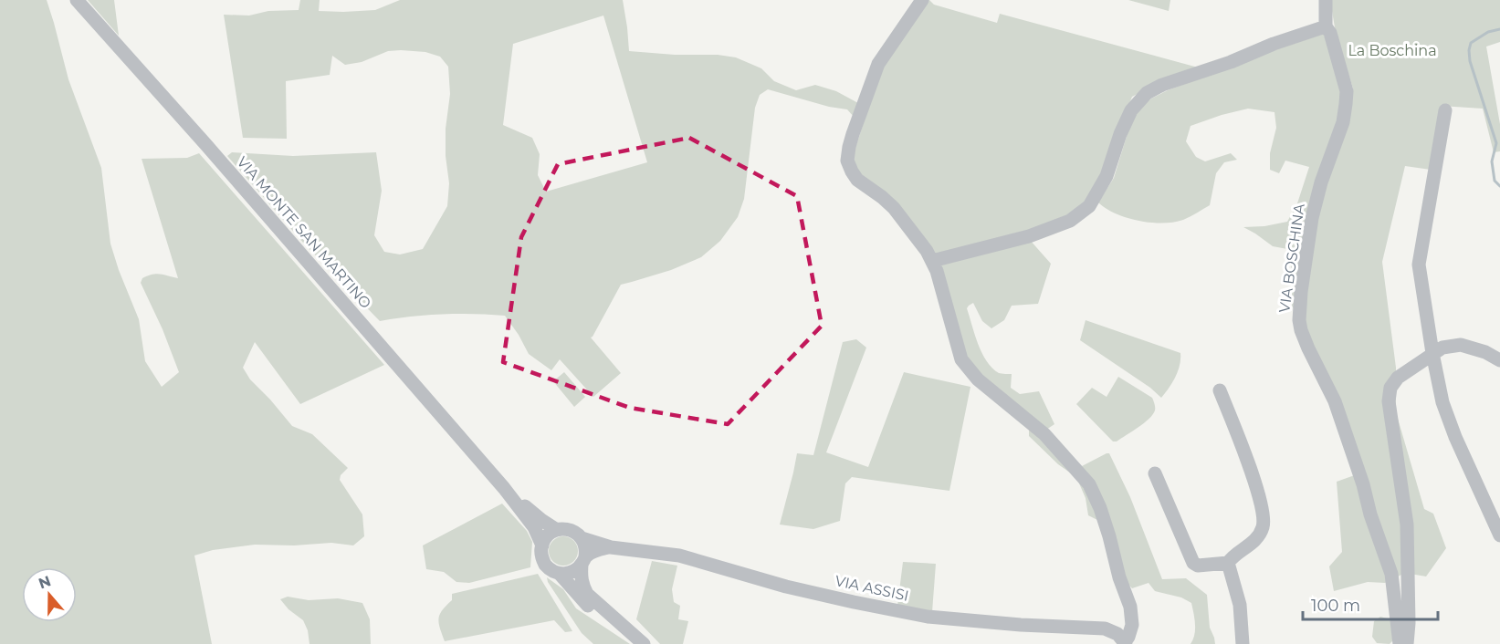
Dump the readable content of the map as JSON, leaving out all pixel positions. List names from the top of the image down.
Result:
{
  "streets": {
    "street": ["VIA MONTE SAN MARTINO", "VIA BOSCHINA", "VIA ASSISI"]
  },
  "crossings": [
    ["VIA MONTE SAN MARTINO", "VIA ASSISI"]
  ],
  "parks": ["La Boschina"],
  "scale_bar": "100 m",
  "north": "top"
}
